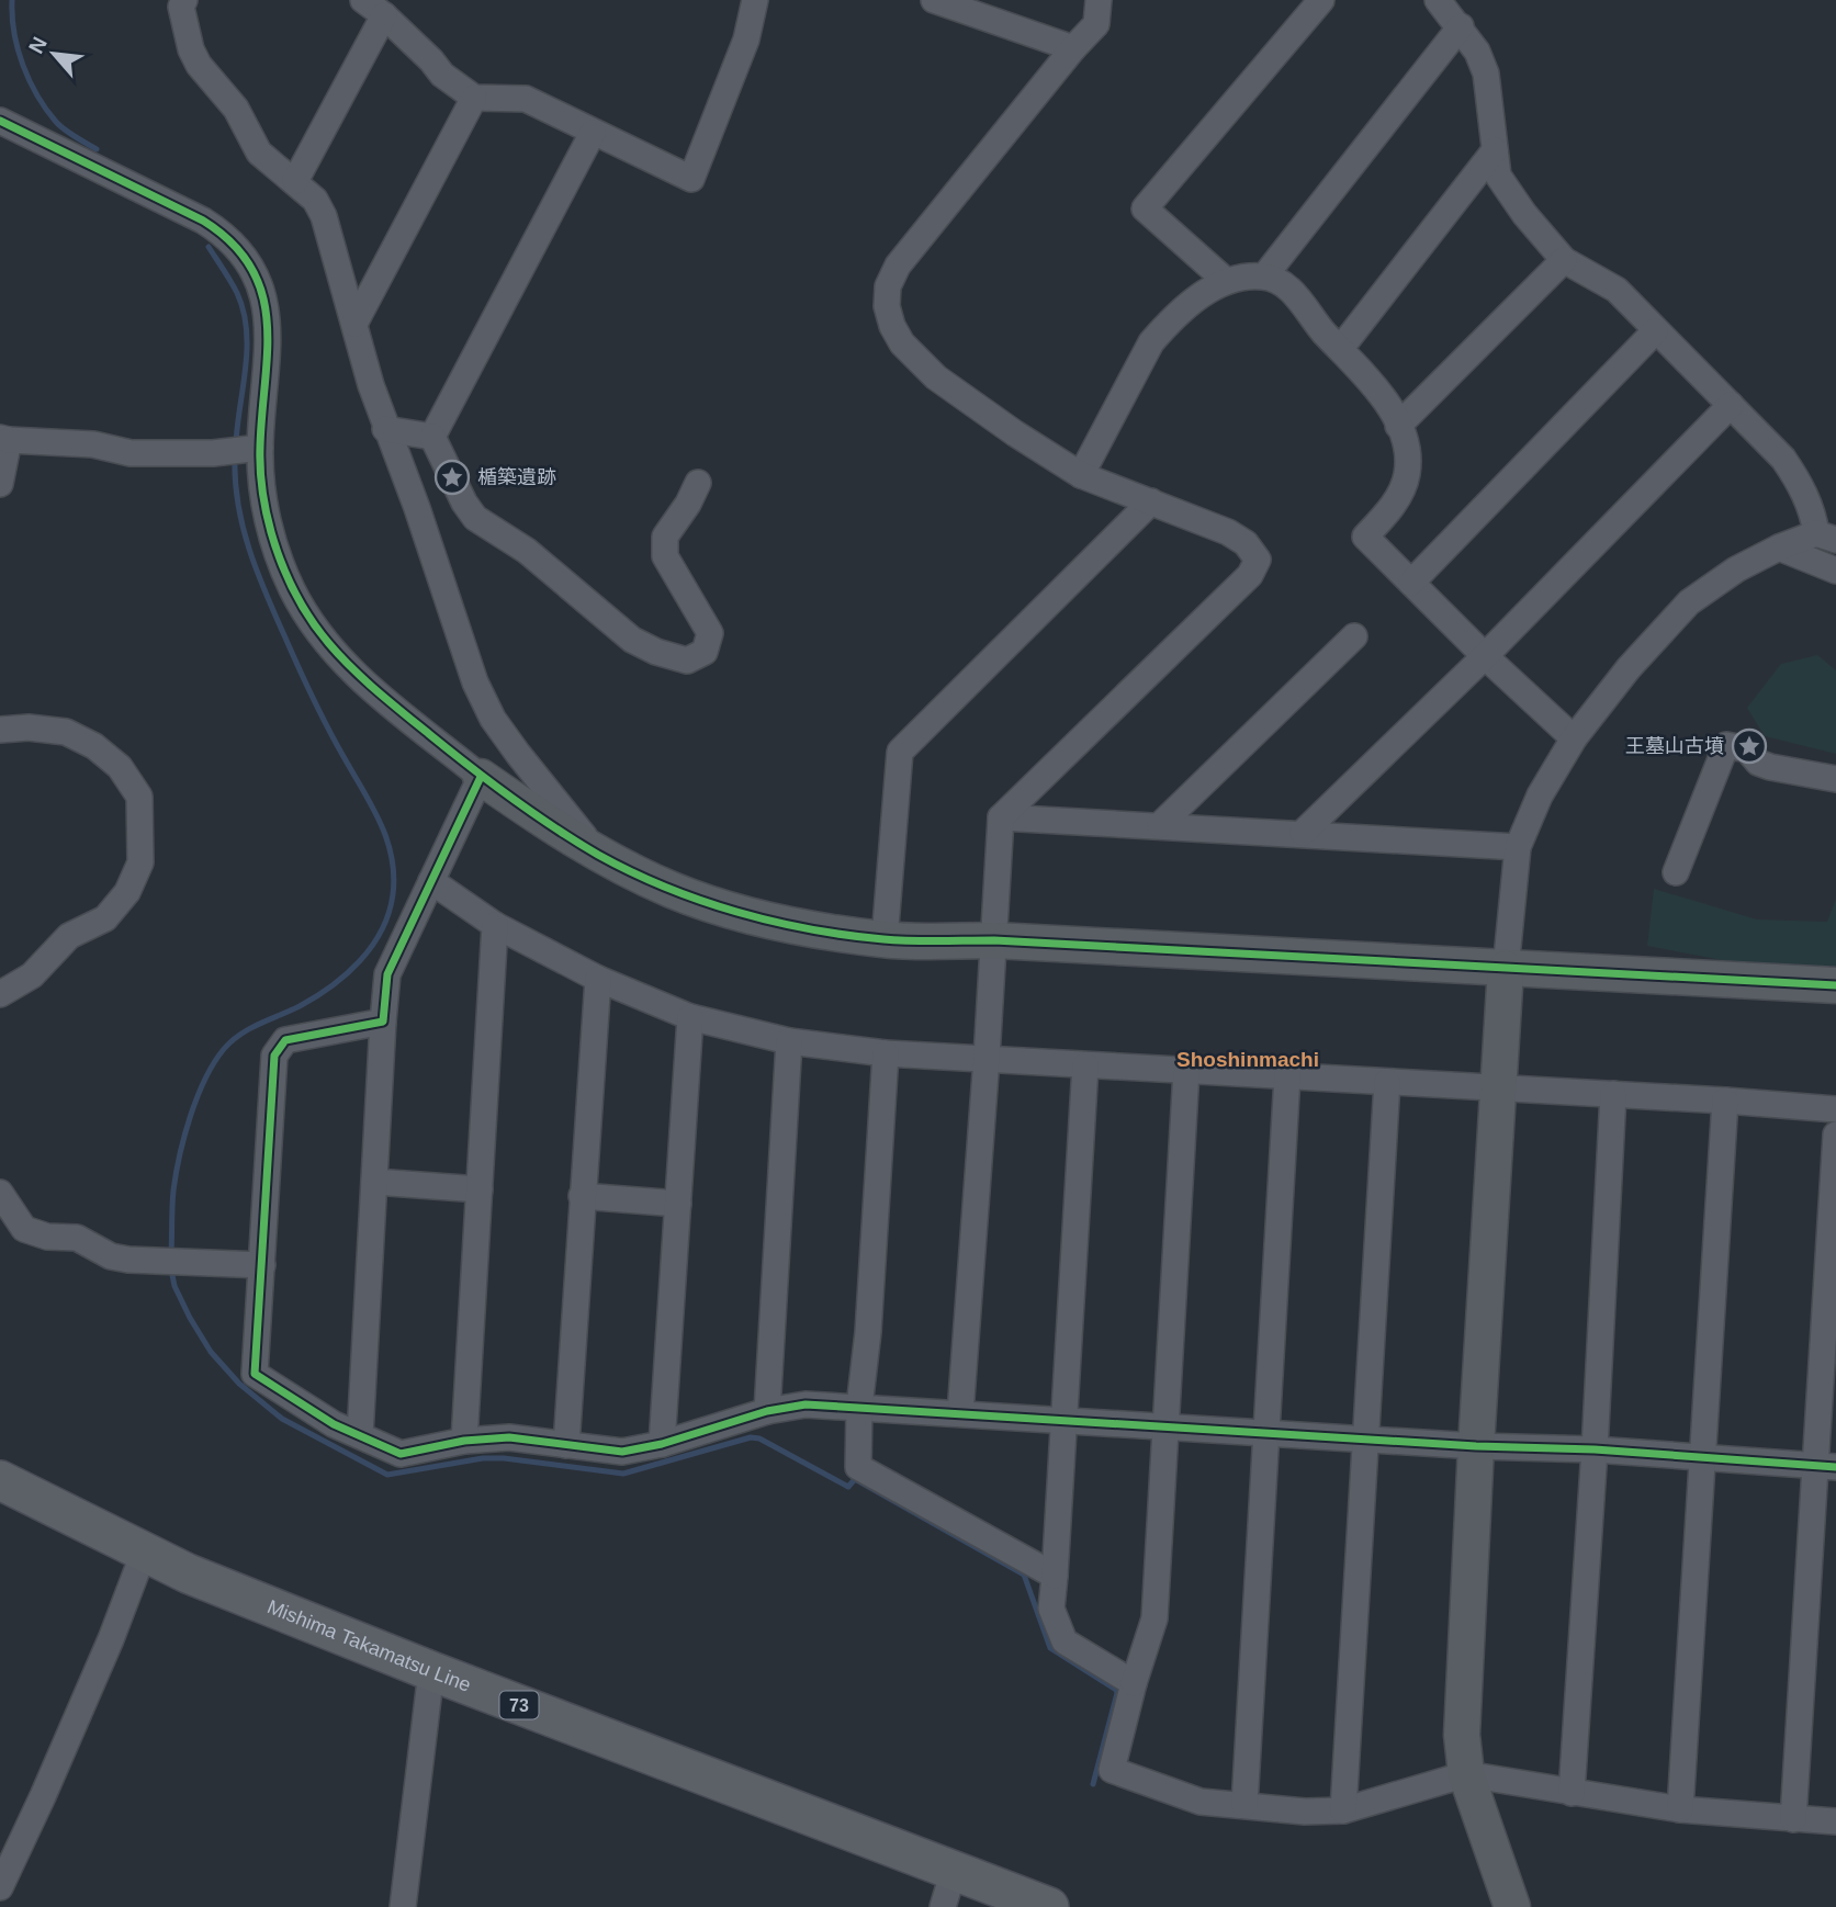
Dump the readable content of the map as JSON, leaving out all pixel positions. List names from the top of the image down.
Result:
{
  "streets": {
    "main road": ["Mishima Takamatsu Line", "73"]
  },
  "districts": ["Shoshinmachi"],
  "places": {
    "place": ["楯築遺跡", "王墓山古墳"]
  },
  "north": "top left"
}
